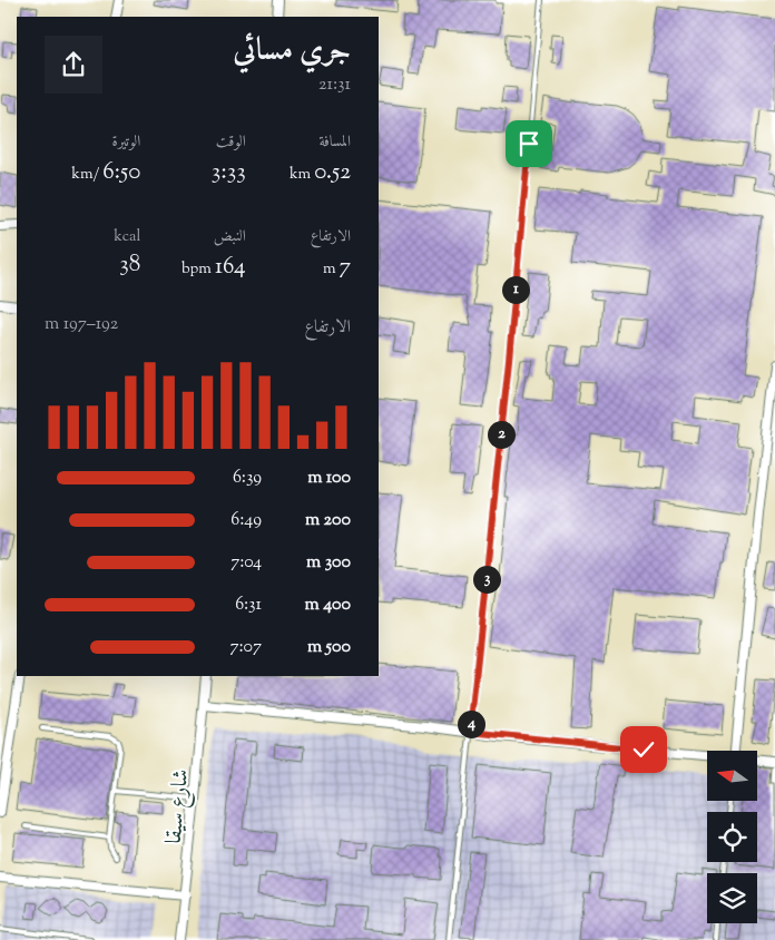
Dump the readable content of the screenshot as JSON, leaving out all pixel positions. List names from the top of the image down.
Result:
{
  "streets": {
    "street": ["شارع سيقا"]
  },
  "north": "left",
  "page": {
    "heading": ["جري مسائي", "21:31"],
    "stats": [
      ["المسافة", "0.52 km"],
      ["الوقت", "3:33"],
      ["الوتيرة", "6:50 /km"],
      ["الارتفاع", "7 m"],
      ["النبض", "164 bpm"],
      ["kcal", "38"]
    ],
    "pins": [
      "1",
      "2",
      "3",
      "4"
    ],
    "chart": ["الارتفاع", "192–197 m"],
    "list": [
      {
        "name": "100 m",
        "note": "6:39"
      },
      {
        "name": "200 m",
        "note": "6:49"
      },
      {
        "name": "300 m",
        "note": "7:04"
      },
      {
        "name": "400 m",
        "note": "6:31"
      },
      {
        "name": "500 m",
        "note": "7:07"
      }
    ]
  }
}
